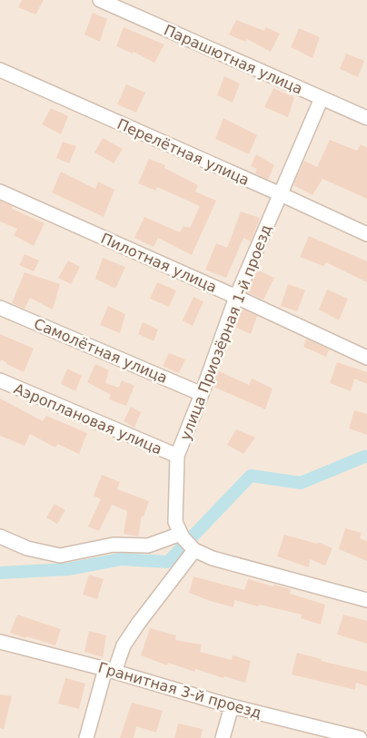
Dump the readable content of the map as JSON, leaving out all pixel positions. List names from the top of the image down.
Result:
{
  "streets": {
    "street": [
      "Парашютная улица",
      "Перелётная улица",
      "Пилотная улица",
      "улица Приозёрная 1-й проезд",
      "Самолётная улица",
      "Аэроплановая улица",
      "Гранитная 3-й проезд"
    ]
  },
  "crossings": [
    ["Парашютная улица", "улица Приозёрная 1-й проезд"],
    ["Перелётная улица", "улица Приозёрная 1-й проезд"],
    ["Пилотная улица", "улица Приозёрная 1-й проезд"],
    ["улица Приозёрная 1-й проезд", "Самолётная улица"],
    ["улица Приозёрная 1-й проезд", "Аэроплановая улица"]
  ]
}
